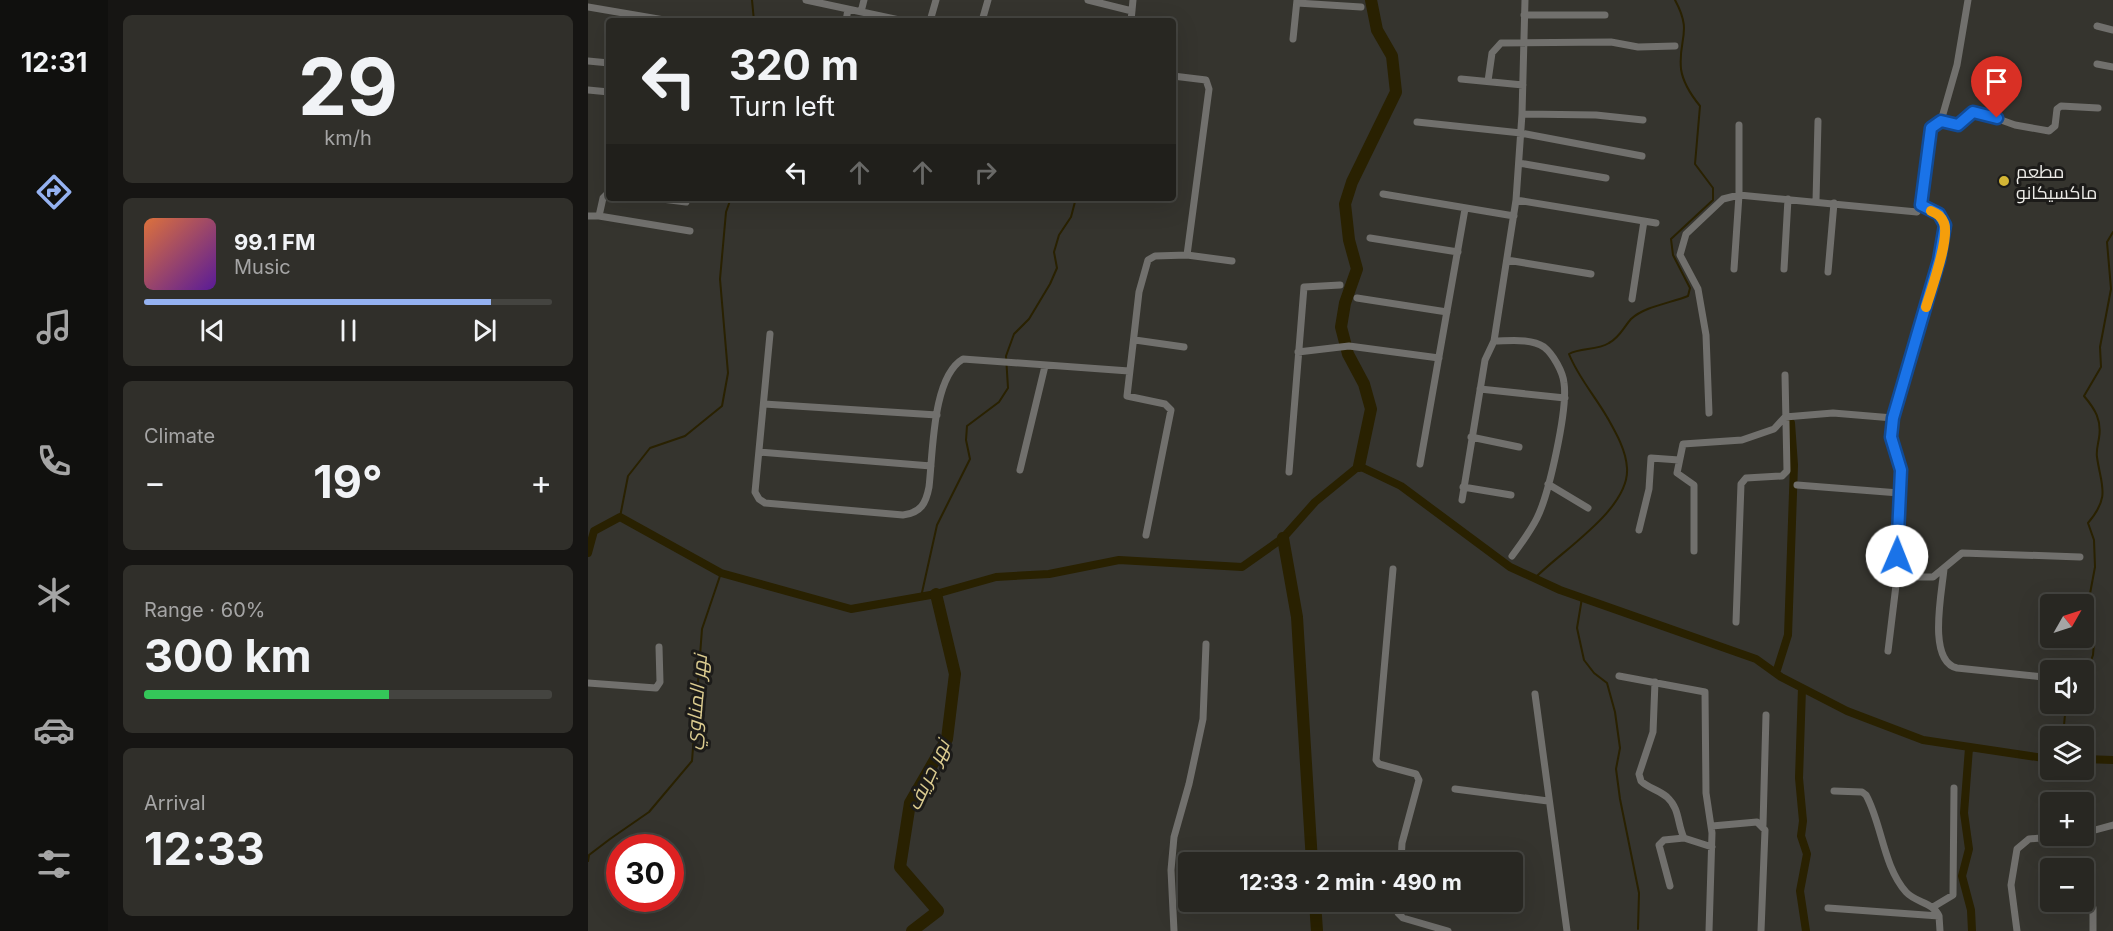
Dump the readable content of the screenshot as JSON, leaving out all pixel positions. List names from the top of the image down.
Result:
{
  "water": ["نهر المناوي", "نهر جريف"],
  "places": ["مطعم ماكسيكانو"],
  "north": "top right",
  "page": {
    "tabs": "12:31",
    "tile": [
      ["29", "km/h"],
      "Climate",
      ["Range · 60%", "300 km"],
      ["Arrival", "12:33"]
    ],
    "turn": ["320 m", "Turn left"],
    "song": ["99.1 FM", "Music"],
    "heat": ["−", "19°", "+"],
    "map_buttons": ["+", "−"],
    "limit": "30",
    "trip": "12:33 · 2 min · 490 m"
  }
}
